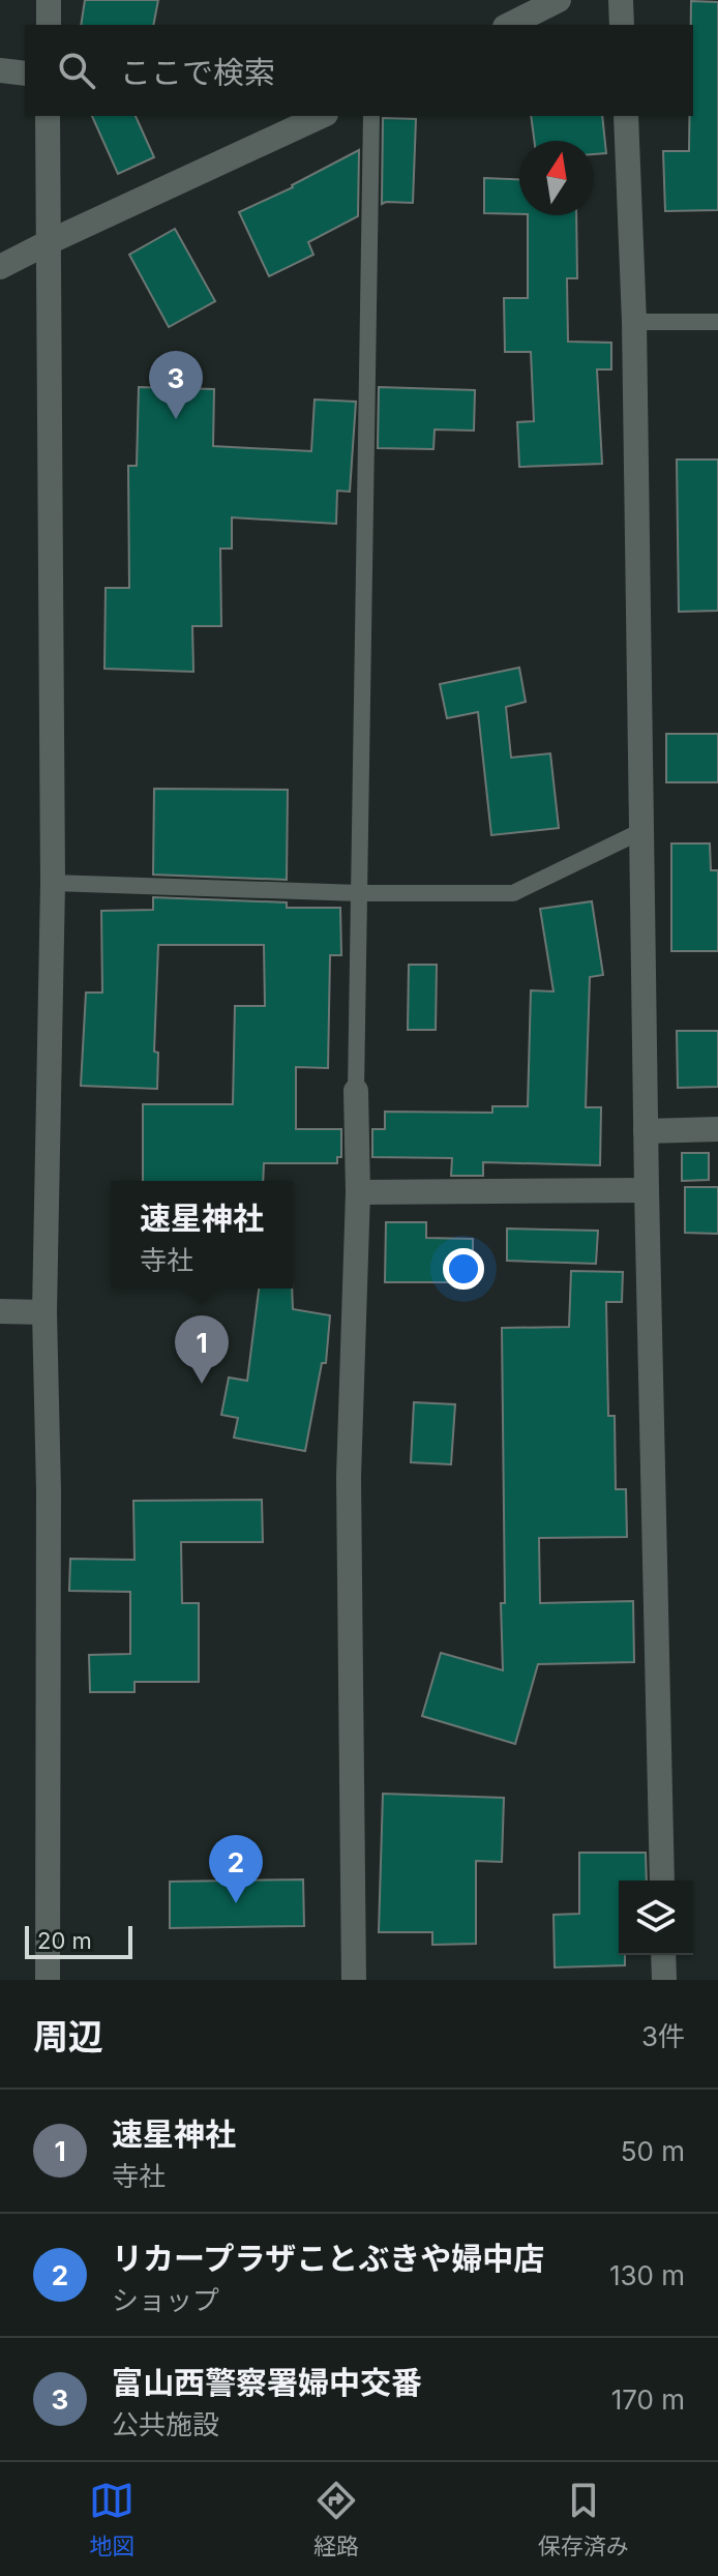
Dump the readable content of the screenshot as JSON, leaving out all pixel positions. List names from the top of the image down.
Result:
{
  "scale_bar": "20 m",
  "north": "top",
  "page": {
    "search": "ここで検索",
    "pins": ["3", "1", "2"],
    "popup": ["速星神社", "寺社"],
    "scale": "20 m",
    "heading": ["周辺", "3件"],
    "list": [
      {
        "mark": "1",
        "name": "速星神社",
        "note": "寺社",
        "value": "50 m"
      },
      {
        "mark": "2",
        "name": "リカープラザことぶきや婦中店",
        "note": "ショップ",
        "value": "130 m"
      },
      {
        "mark": "3",
        "name": "富山西警察署婦中交番",
        "note": "公共施設",
        "value": "170 m"
      }
    ],
    "nav": ["地図", "経路", "保存済み"]
  }
}
